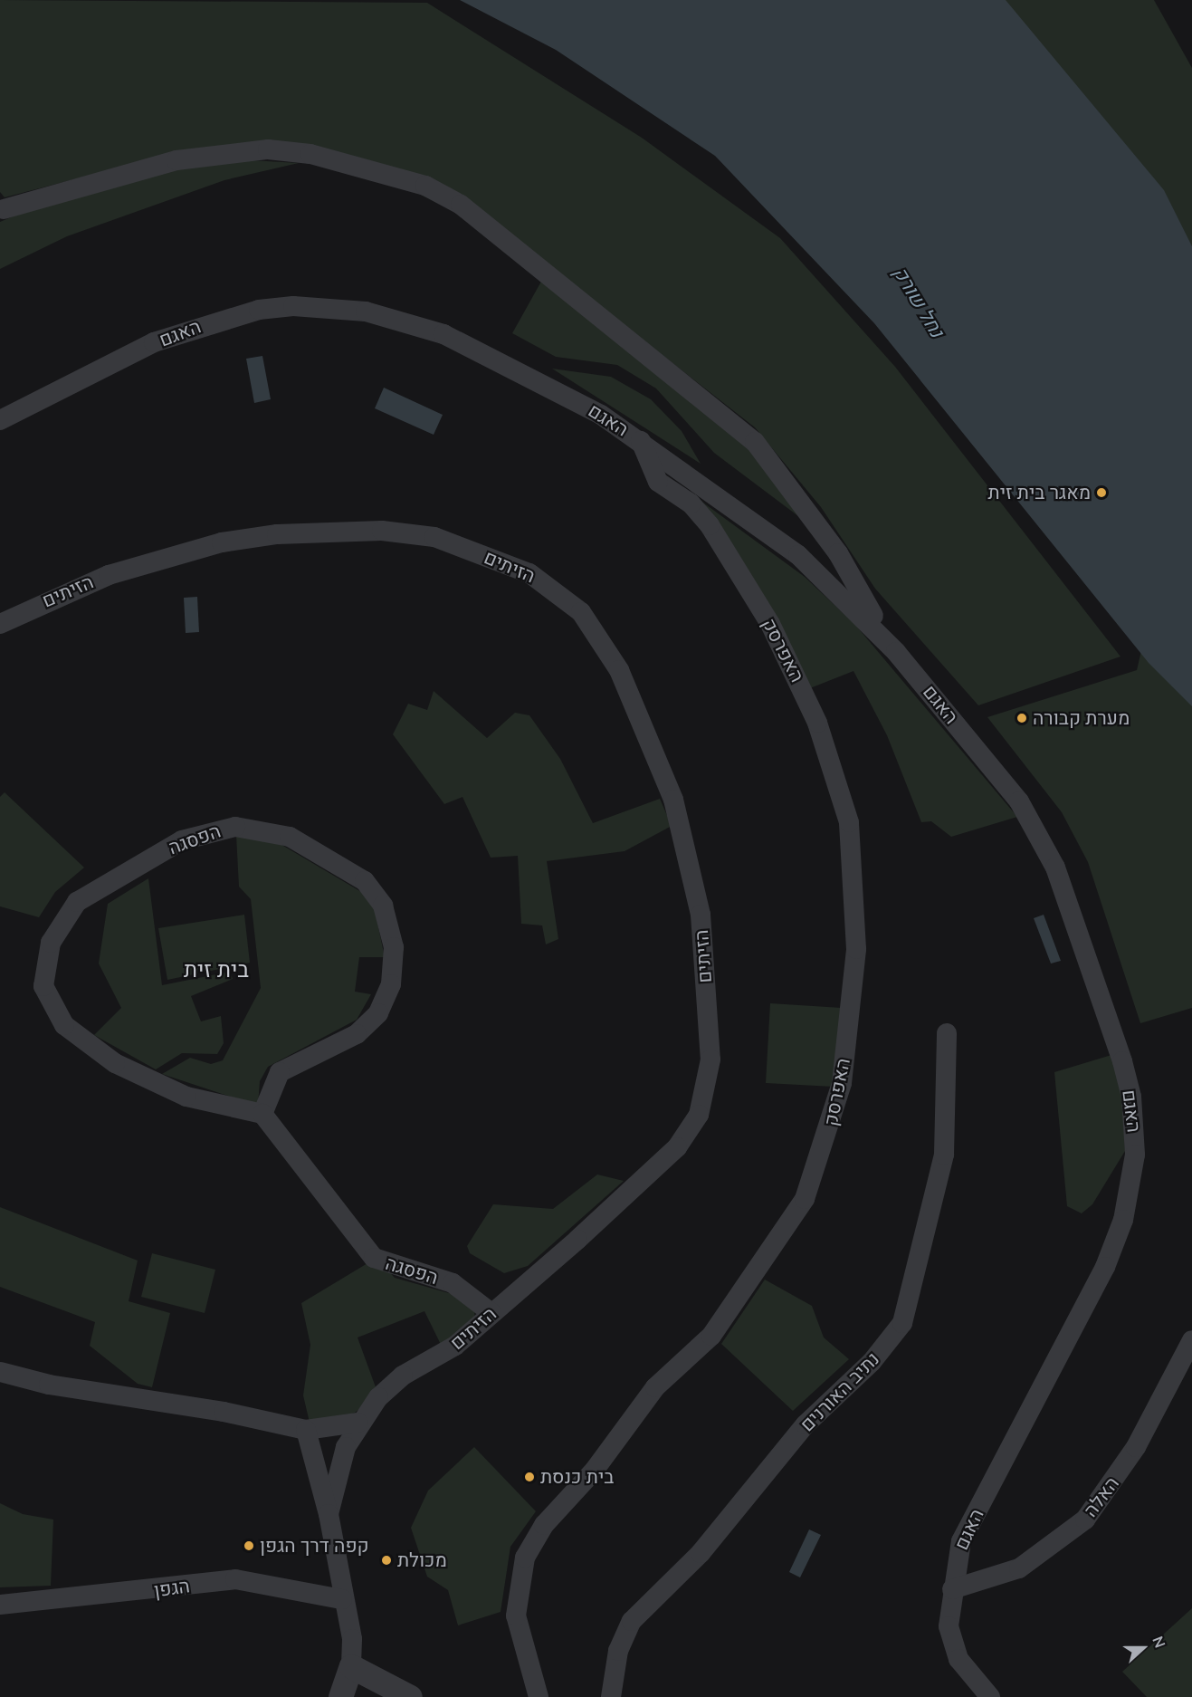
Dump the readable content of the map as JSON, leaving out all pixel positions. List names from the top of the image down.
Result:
{
  "streets": {
    "street": [
      "האגם",
      "הזיתים",
      "האפרסק",
      "הפסגה",
      "נתיב האורנים",
      "האלה",
      "הגפן"
    ]
  },
  "crossings": [
    ["האגם", "האפרסק"],
    ["האגם", "האלה"],
    ["הזיתים", "הפסגה"]
  ],
  "districts": ["בית זית"],
  "water": ["נחל שורק"],
  "places": [
    "מאגר בית זית",
    "מערת קבורה",
    "בית כנסת",
    "קפה דרך הגפן",
    "מכולת"
  ],
  "north": "right"
}
